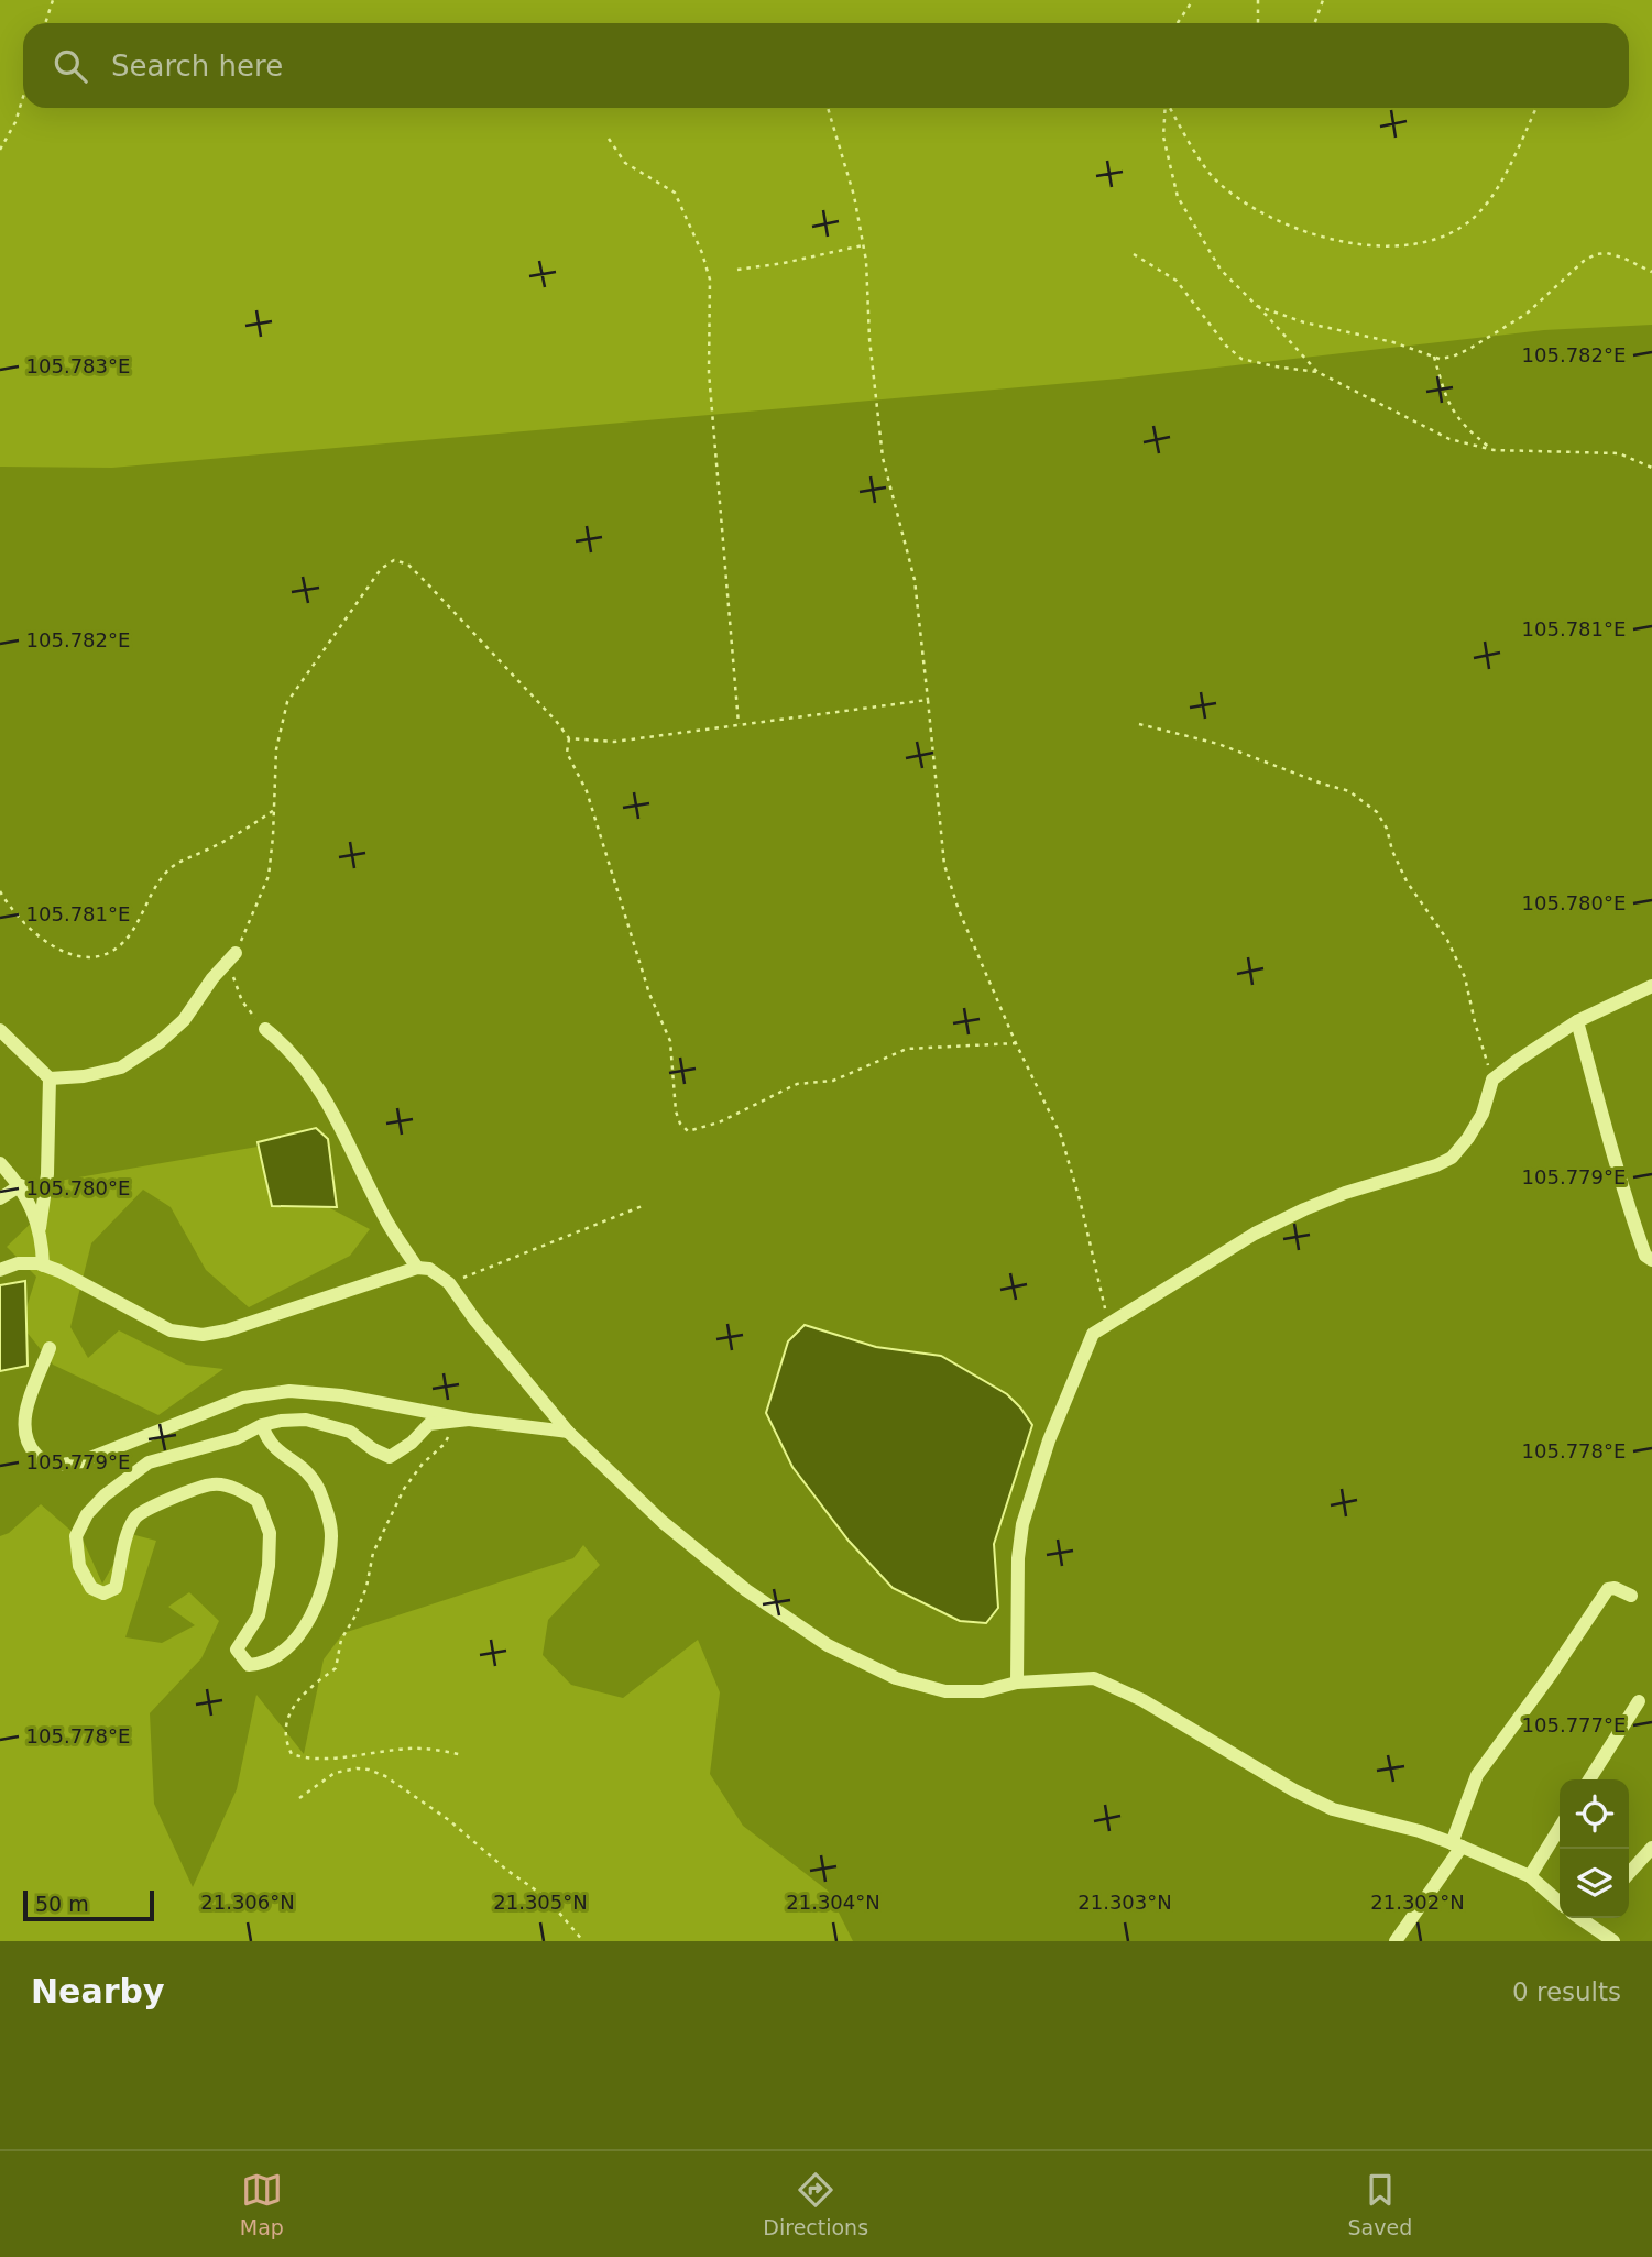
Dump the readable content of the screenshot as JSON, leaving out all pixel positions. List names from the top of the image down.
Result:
{
  "scale_bar": "50 m",
  "page": {
    "search": "Search here",
    "scale": "50 m",
    "heading": ["Nearby", "0 results"],
    "nav": ["Map", "Directions", "Saved"]
  },
  "coordinates": [
    "105.782°E",
    "105.783°E",
    "105.781°E",
    "105.780°E",
    "105.779°E",
    "105.778°E",
    "105.777°E",
    "21.306°N",
    "21.305°N",
    "21.304°N",
    "21.303°N",
    "21.302°N"
  ]
}
